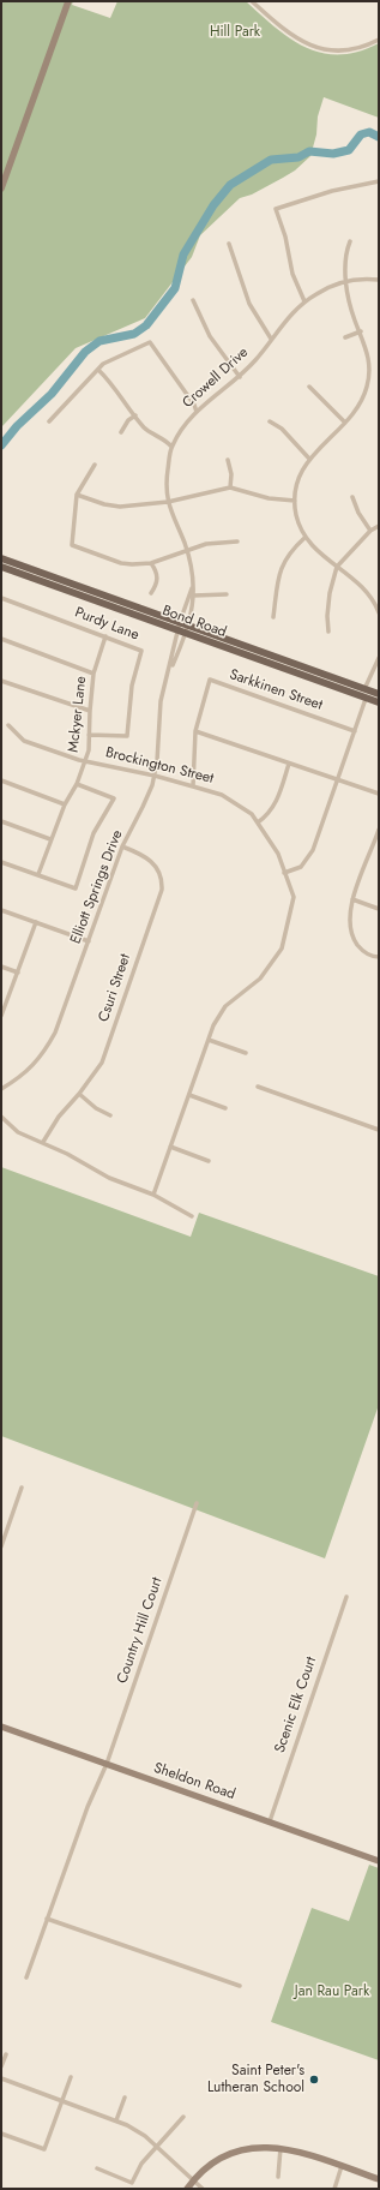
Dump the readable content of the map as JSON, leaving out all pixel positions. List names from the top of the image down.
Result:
{
  "streets": {
    "main road": ["Bond Road", "Sheldon Road"],
    "street": [
      "Crowell Drive",
      "Purdy Lane",
      "Sarkkinen Street",
      "Mckyer Lane",
      "Brockington Street",
      "Elliott Springs Drive",
      "Csuri Street",
      "Country Hill Court",
      "Scenic Elk Court"
    ]
  },
  "crossings": [
    ["Crowell Drive", "Bond Road"],
    ["Crowell Drive", "Elliott Springs Drive"],
    ["Purdy Lane", "Mckyer Lane"],
    ["Sarkkinen Street", "Brockington Street"],
    ["Mckyer Lane", "Brockington Street"],
    ["Brockington Street", "Elliott Springs Drive"],
    ["Elliott Springs Drive", "Csuri Street"],
    ["Country Hill Court", "Sheldon Road"],
    ["Scenic Elk Court", "Sheldon Road"]
  ],
  "parks": ["Hill Park", "Jan Rau Park"],
  "places": ["Saint Peter's Lutheran School"]
}
